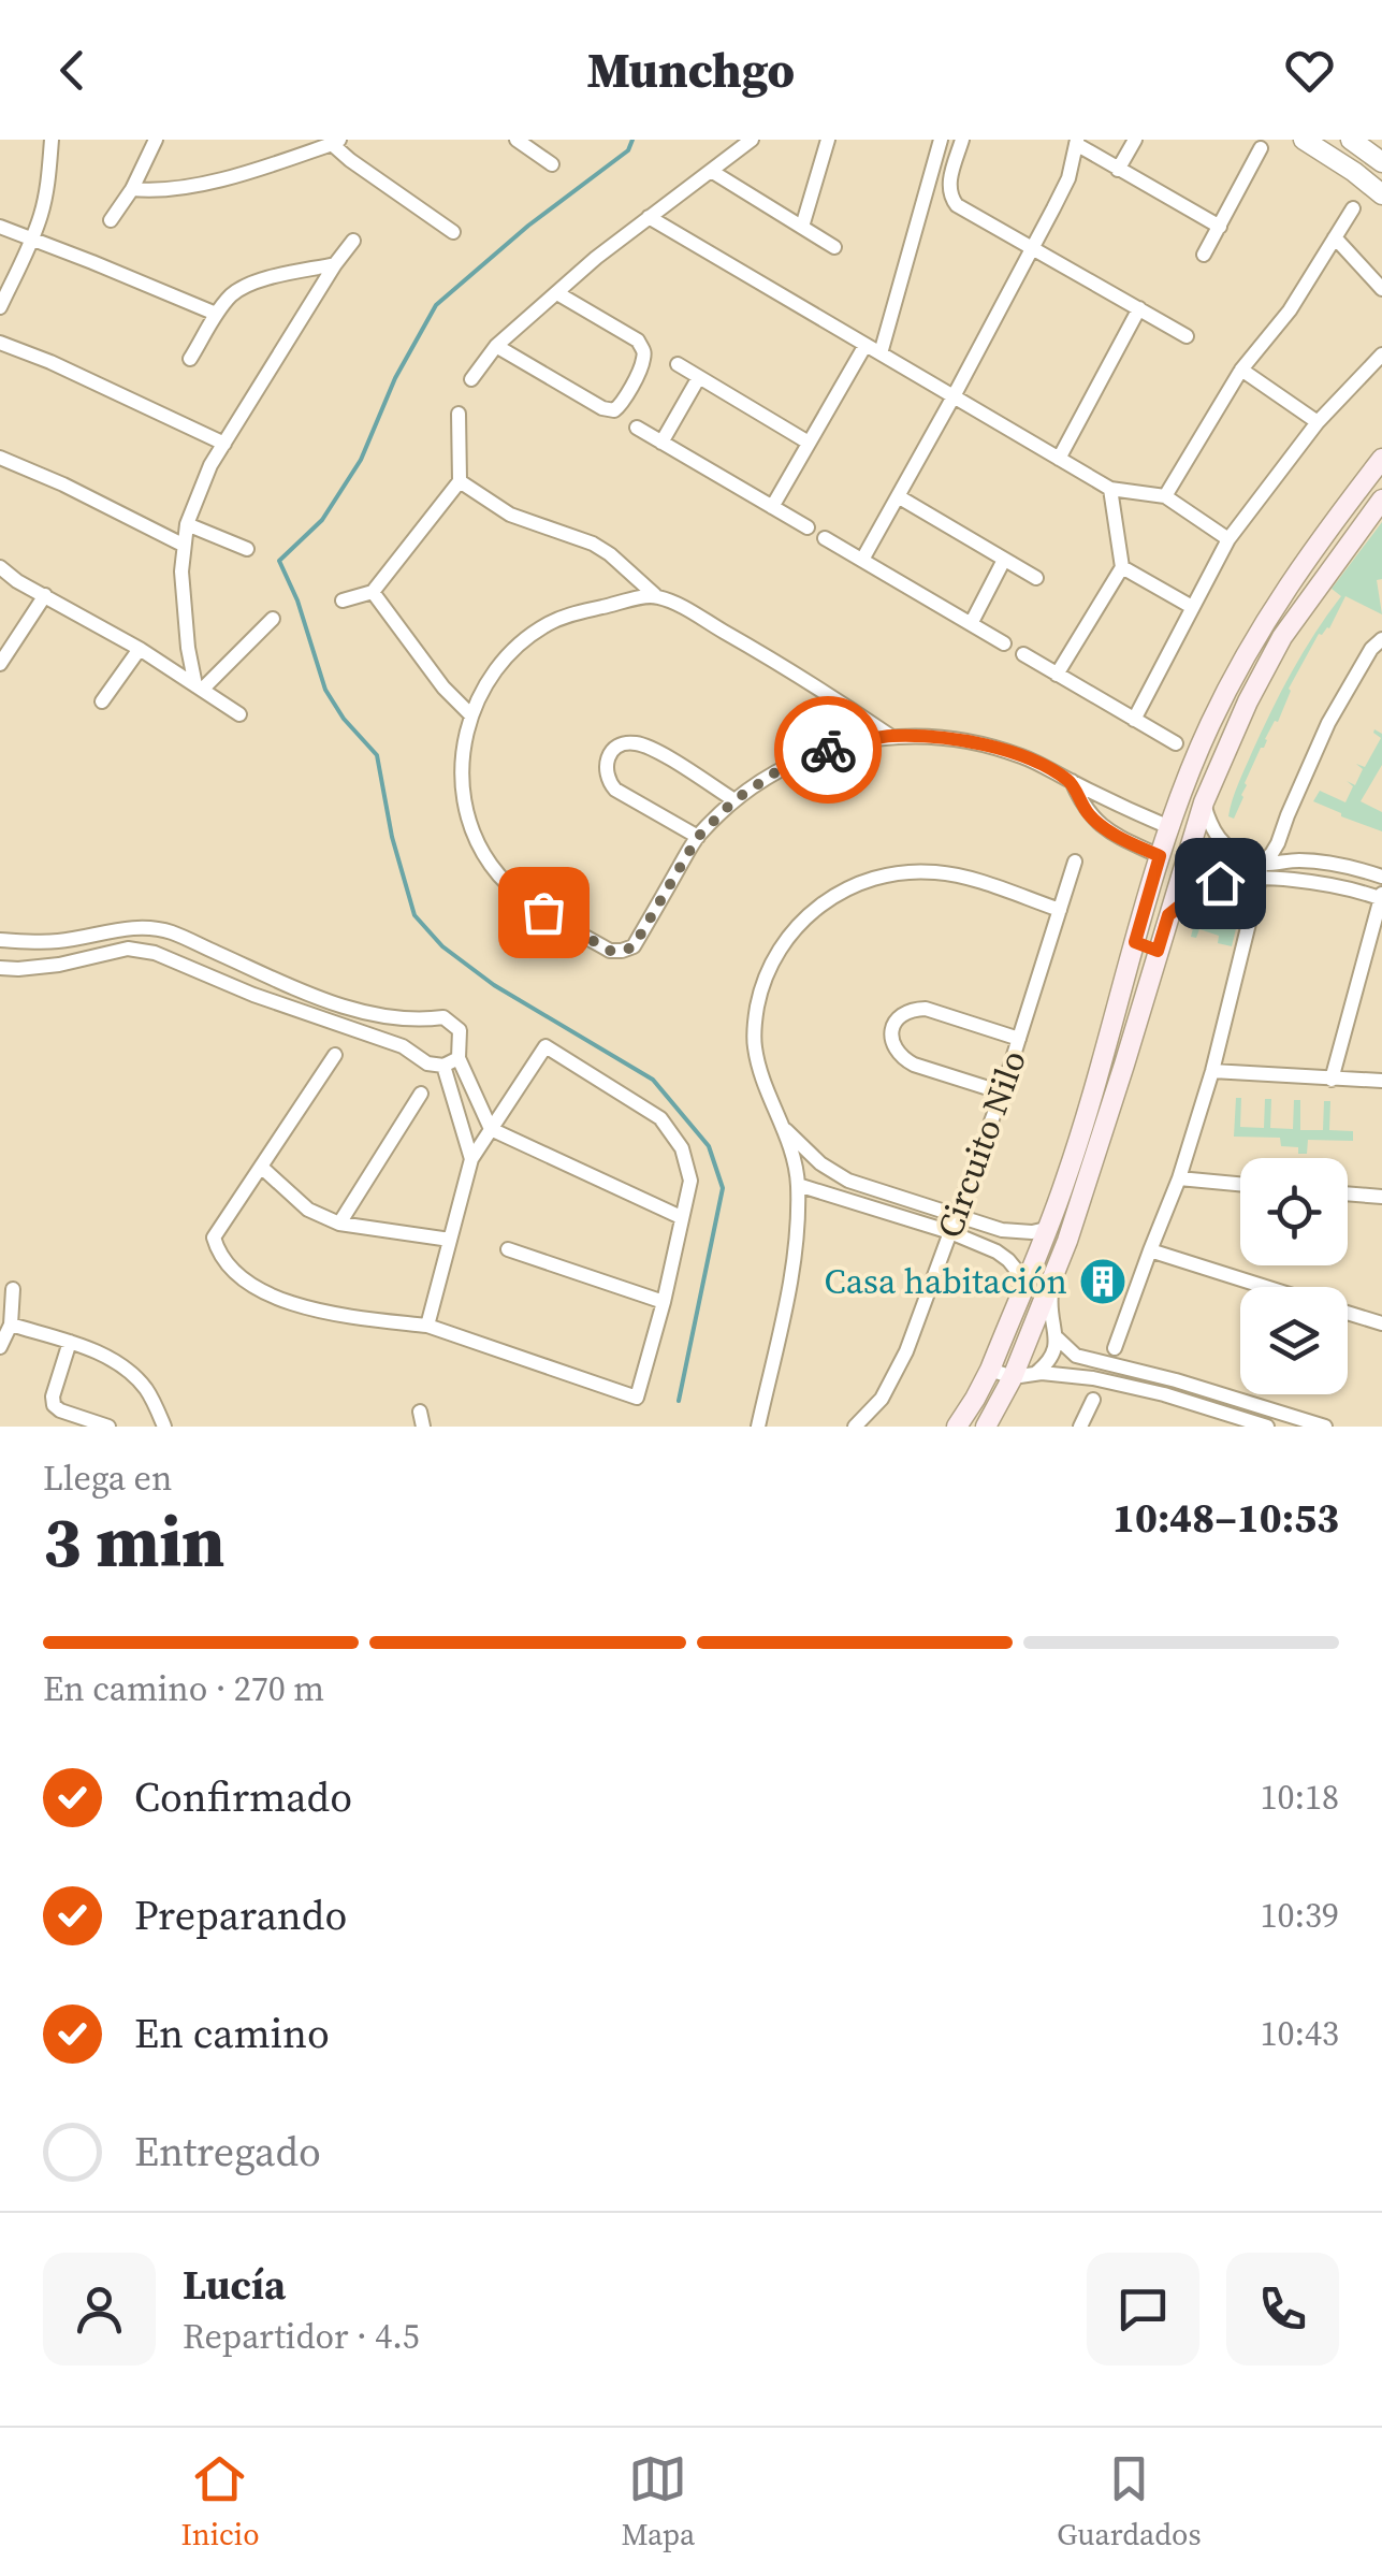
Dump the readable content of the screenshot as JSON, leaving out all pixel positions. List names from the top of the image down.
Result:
{
  "streets": {
    "street": ["Circuito Nilo"]
  },
  "places": {
    "building": ["Casa habitación"]
  },
  "page": {
    "header": "Munchgo",
    "heading": ["3 min", "Llega en", "10:48–10:53"],
    "panel": ["Lucía", "Repartidor · 4.5"],
    "bar": "En camino · 270 m",
    "list": [
      ["Confirmado", "10:18"],
      ["Preparando", "10:39"],
      ["En camino", "10:43"],
      "Entregado"
    ],
    "tabs": ["Inicio", "Mapa", "Guardados"]
  }
}
